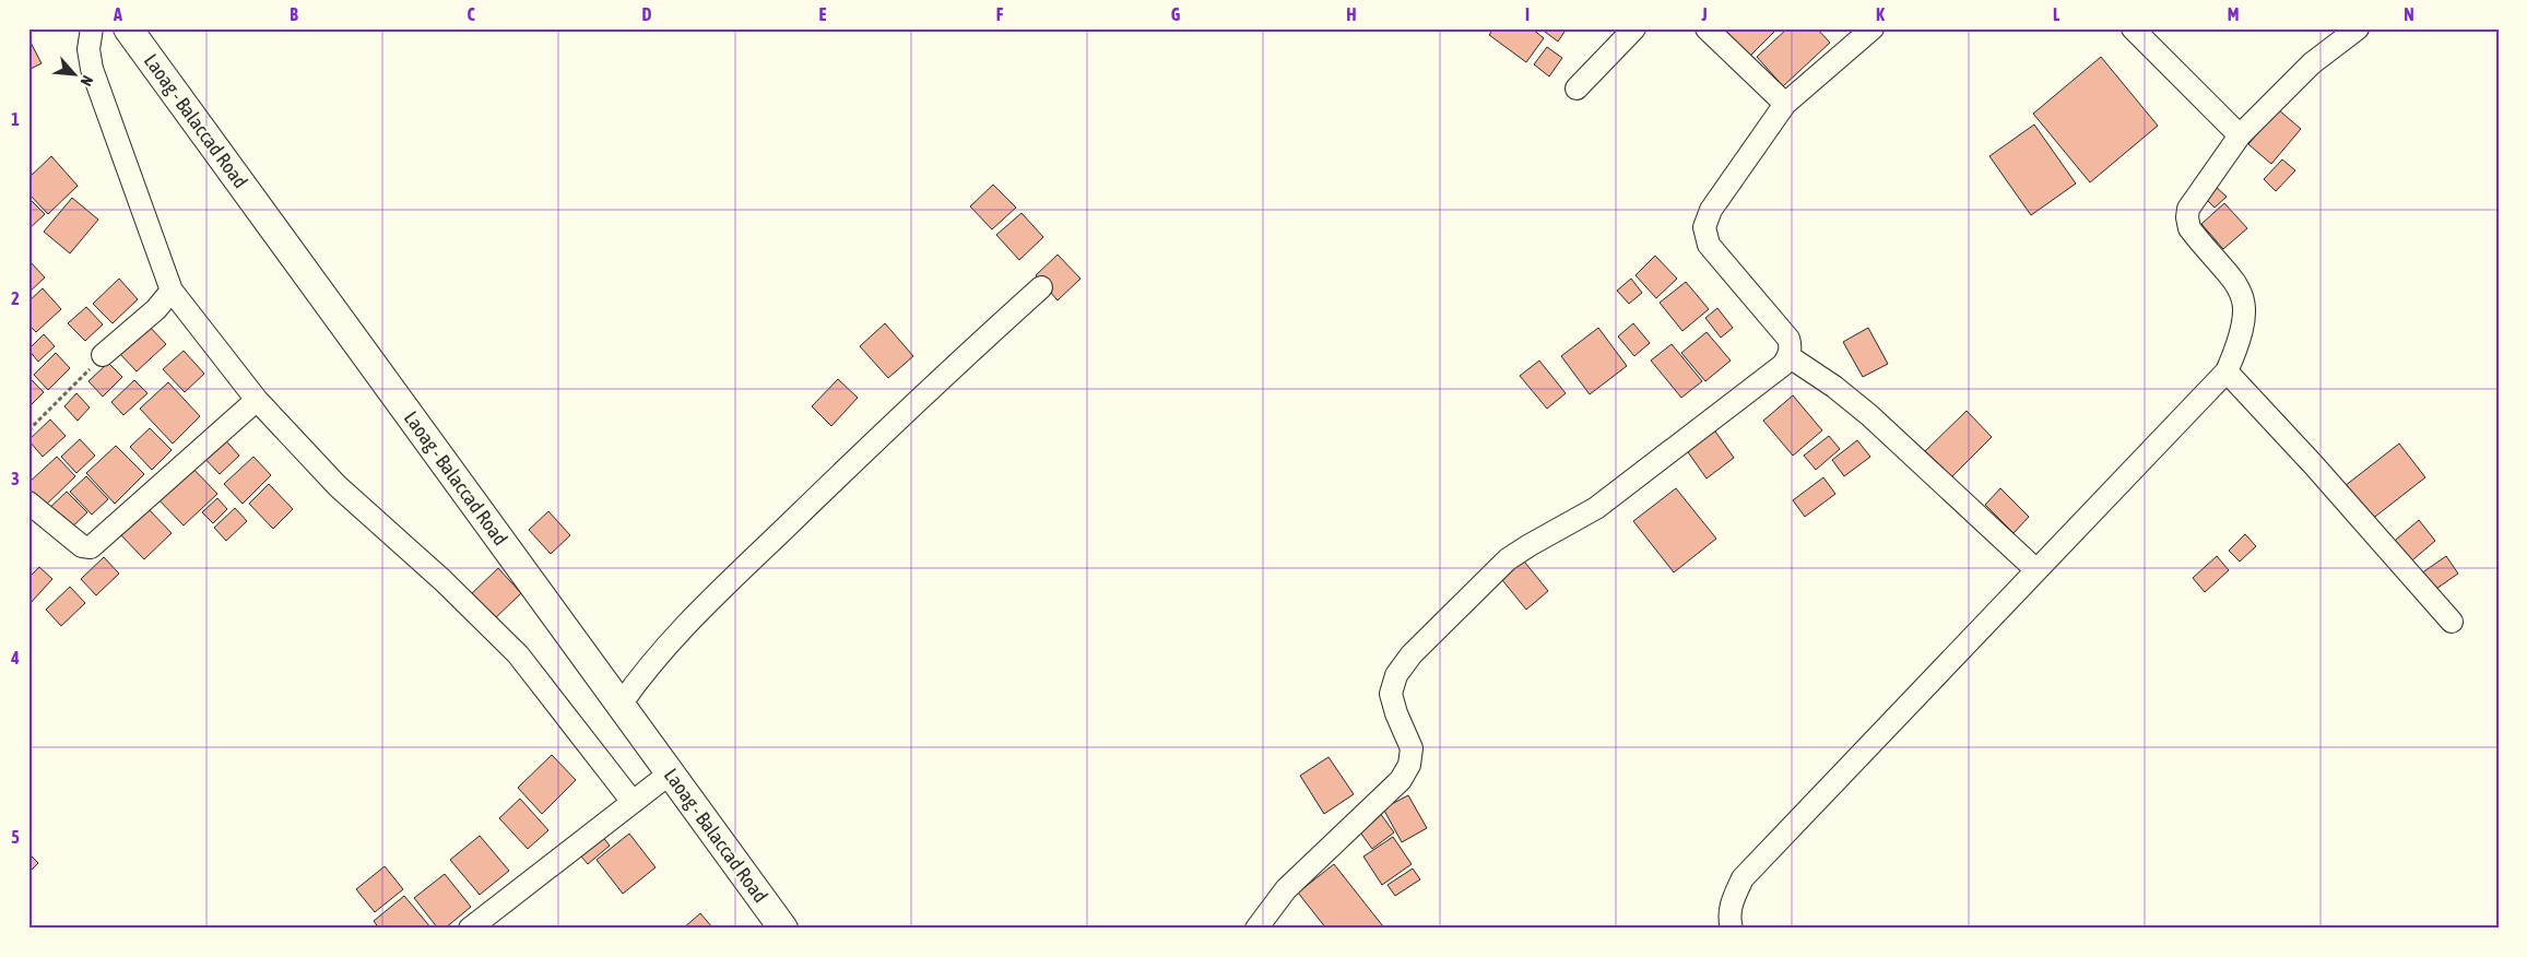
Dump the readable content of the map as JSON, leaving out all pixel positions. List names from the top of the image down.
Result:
{
  "streets": {
    "main road": ["Laoag - Balaccad Road"]
  },
  "north": "bottom right",
  "grid": {
    "columns": [
      "A",
      "B",
      "C",
      "D",
      "E",
      "F",
      "G",
      "H",
      "I",
      "J",
      "K",
      "L",
      "M",
      "N"
    ],
    "rows": [
      "1",
      "2",
      "3",
      "4",
      "5"
    ]
  }
}
